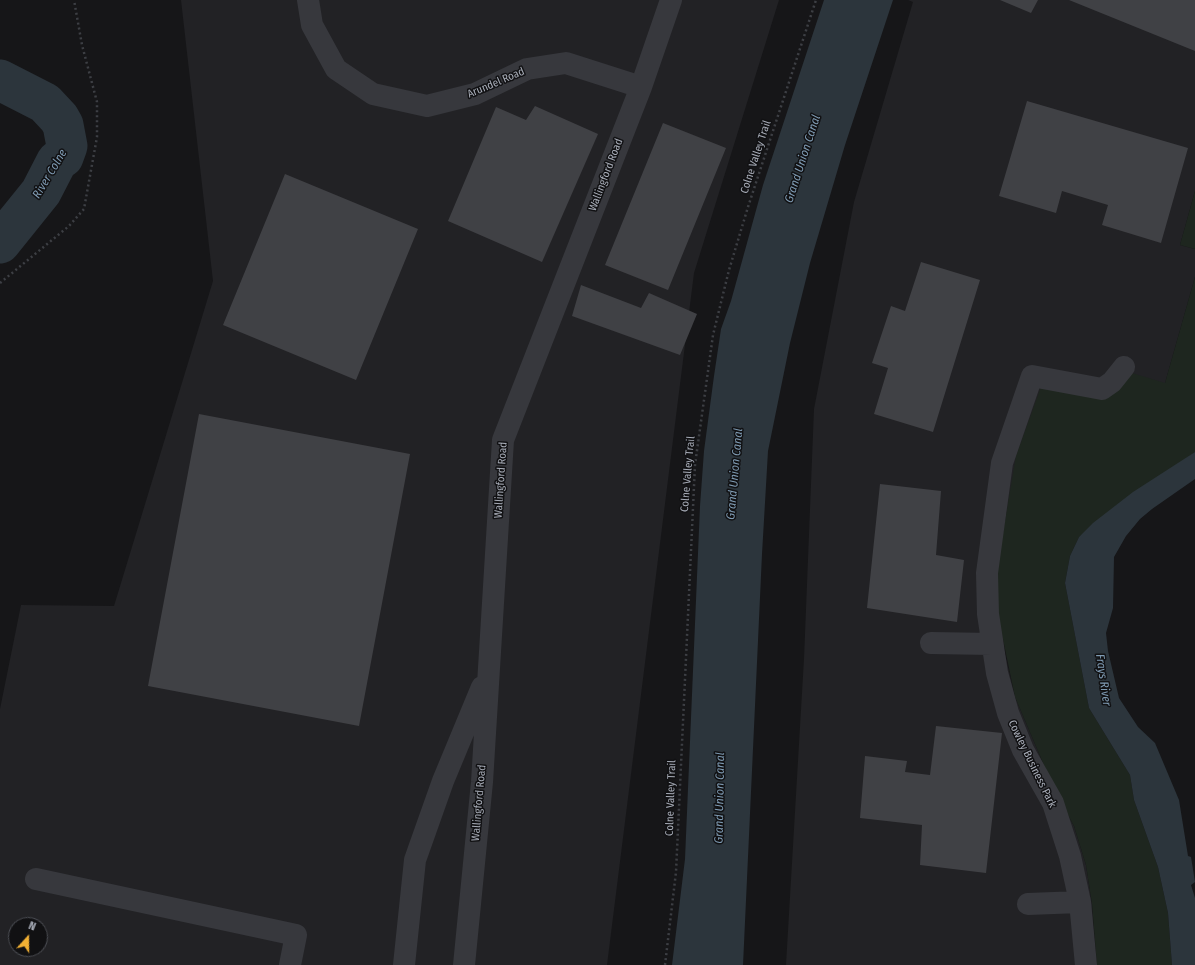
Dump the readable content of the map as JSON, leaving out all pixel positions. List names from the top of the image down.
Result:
{
  "streets": {
    "street": ["Arundel Road", "Wallingford Road", "Cowley Business Park"],
    "path": ["Colne Valley Trail"]
  },
  "crossings": [
    ["Arundel Road", "Wallingford Road"]
  ],
  "water": ["Grand Union Canal", "River Colne", "Frays River"],
  "north": "top"
}
